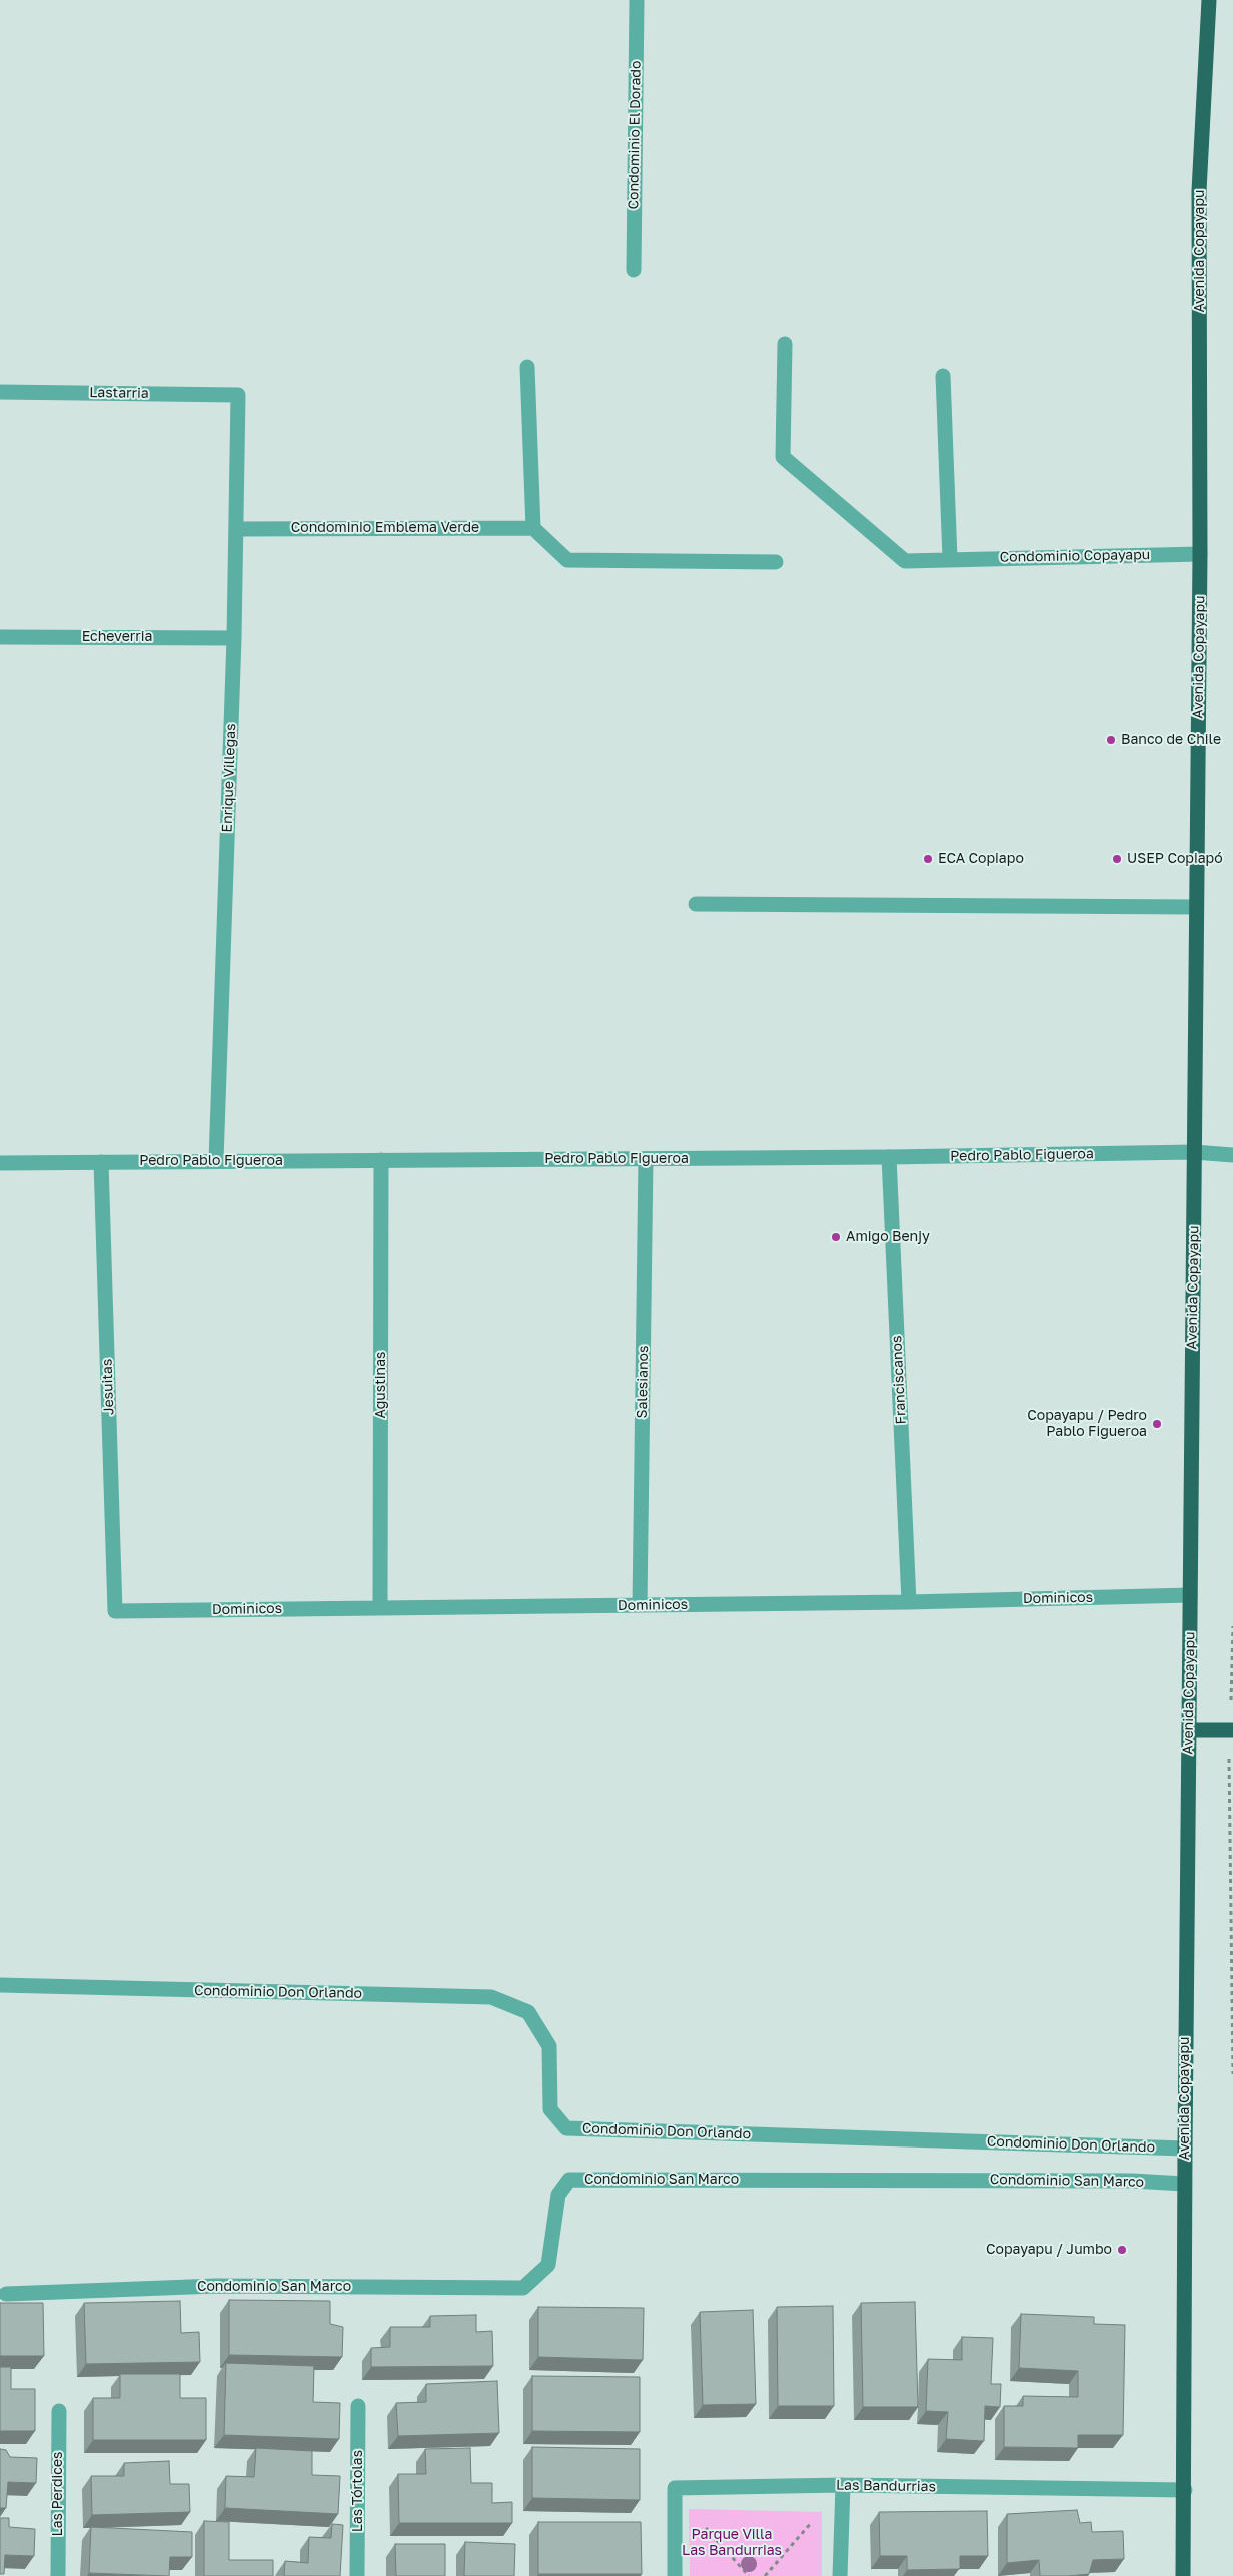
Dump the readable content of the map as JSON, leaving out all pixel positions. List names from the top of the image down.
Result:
{
  "streets": {
    "highway": ["Avenida Copayapu"],
    "street": [
      "Condominio El Dorado",
      "Lastarria",
      "Condominio Emblema Verde",
      "Condominio Copayapu",
      "Echeverria",
      "Enrique Villegas",
      "Pedro Pablo Figueroa",
      "Franciscanos",
      "Salesianos",
      "Agustinas",
      "Jesuitas",
      "Dominicos",
      "Condominio Don Orlando",
      "Condominio San Marco",
      "Las Bandurrias",
      "Las Tórtolas",
      "Las Perdices"
    ]
  },
  "crossings": [
    ["Avenida Copayapu", "Condominio Copayapu"],
    ["Avenida Copayapu", "Pedro Pablo Figueroa"],
    ["Avenida Copayapu", "Dominicos"],
    ["Avenida Copayapu", "Condominio Don Orlando"],
    ["Avenida Copayapu", "Condominio San Marco"],
    ["Avenida Copayapu", "Las Bandurrias"],
    ["Lastarria", "Enrique Villegas"],
    ["Condominio Emblema Verde", "Enrique Villegas"],
    ["Echeverria", "Enrique Villegas"],
    ["Enrique Villegas", "Pedro Pablo Figueroa"],
    ["Pedro Pablo Figueroa", "Franciscanos"],
    ["Pedro Pablo Figueroa", "Salesianos"],
    ["Pedro Pablo Figueroa", "Agustinas"],
    ["Pedro Pablo Figueroa", "Jesuitas"],
    ["Franciscanos", "Dominicos"],
    ["Salesianos", "Dominicos"],
    ["Agustinas", "Dominicos"],
    ["Jesuitas", "Dominicos"]
  ],
  "parks": ["Parque Villa Las Bandurrias"],
  "places": [
    "Banco de Chile",
    "ECA Copiapo",
    "USEP Copiapó",
    "Amigo Benjy",
    "Copayapu / Pedro Pablo Figueroa",
    "Copayapu / Jumbo"
  ]
}
